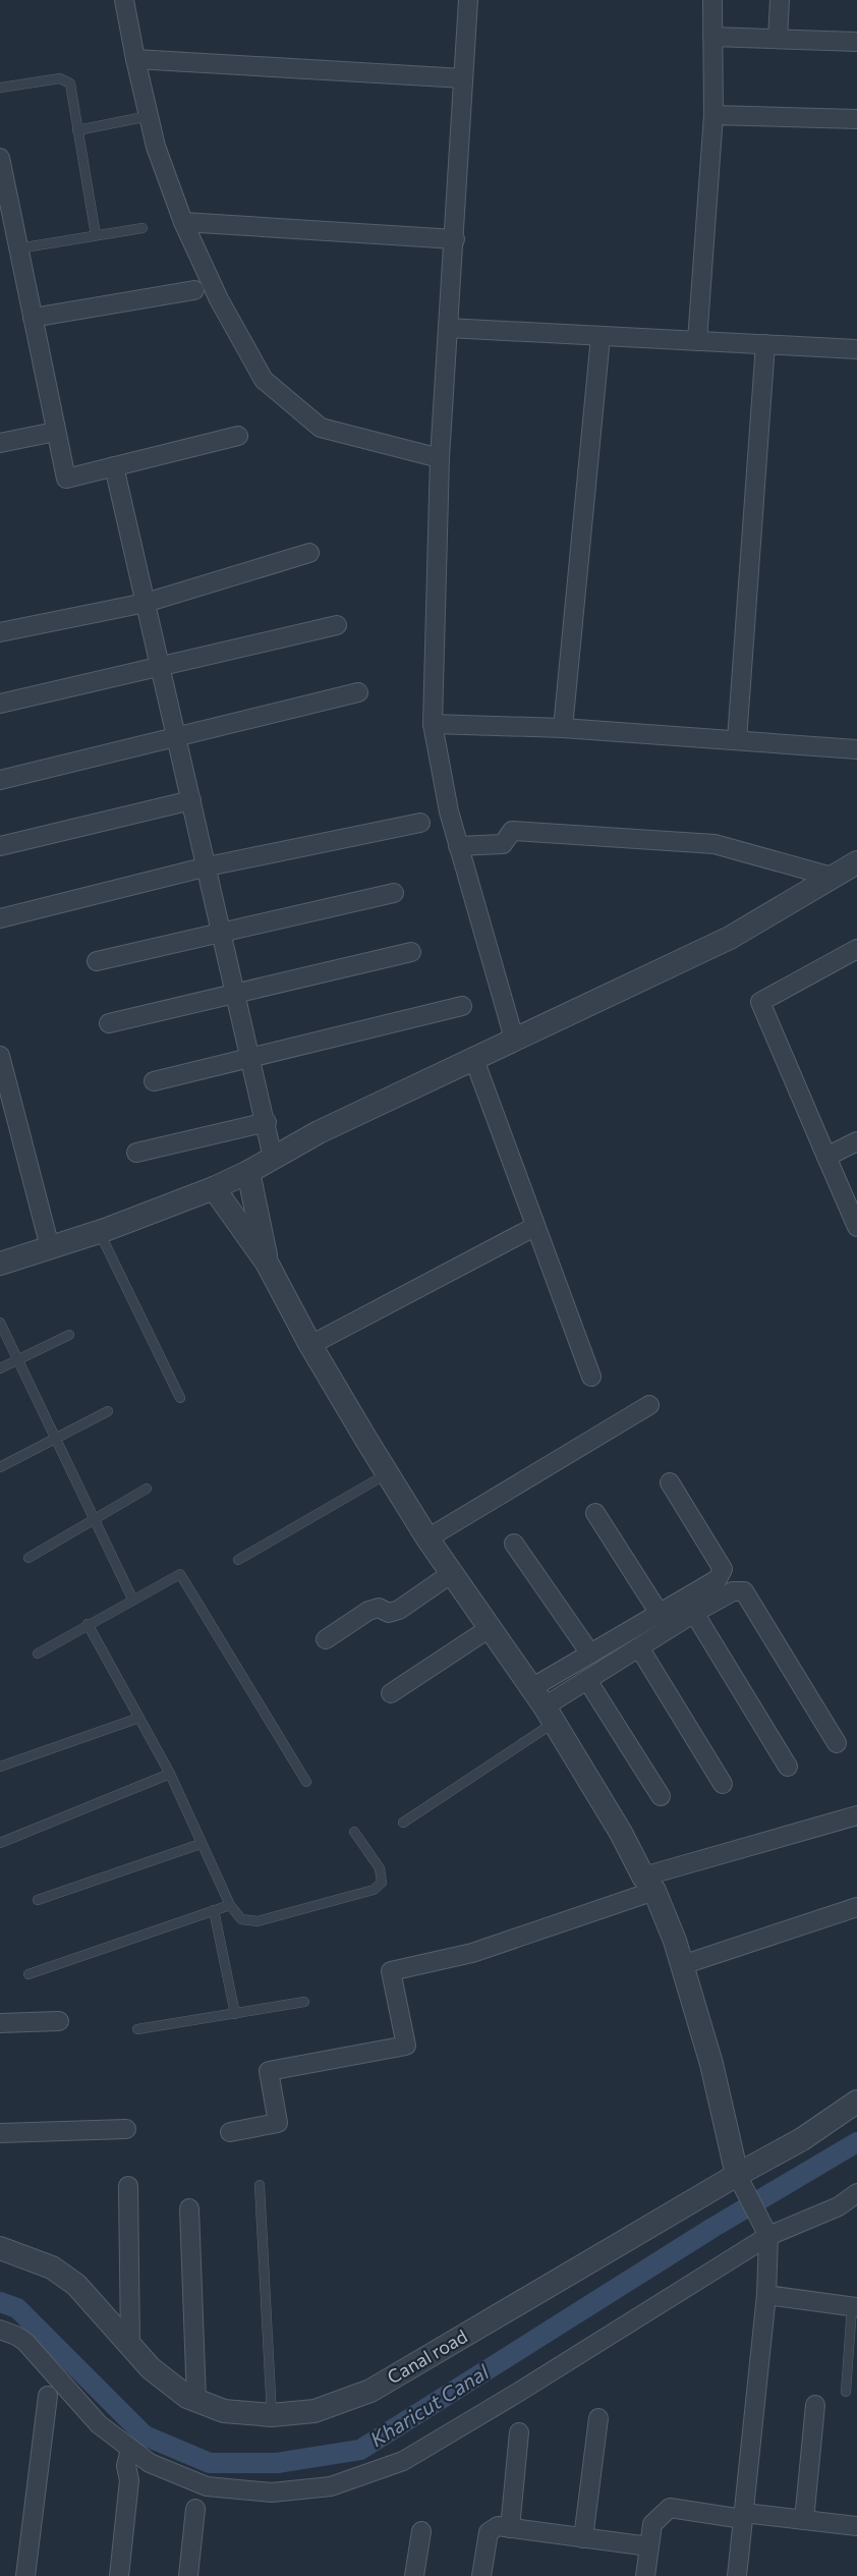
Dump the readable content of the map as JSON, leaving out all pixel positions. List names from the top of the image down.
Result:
{
  "streets": {
    "street": ["Canal road"]
  },
  "water": ["Kharicut Canal"]
}
